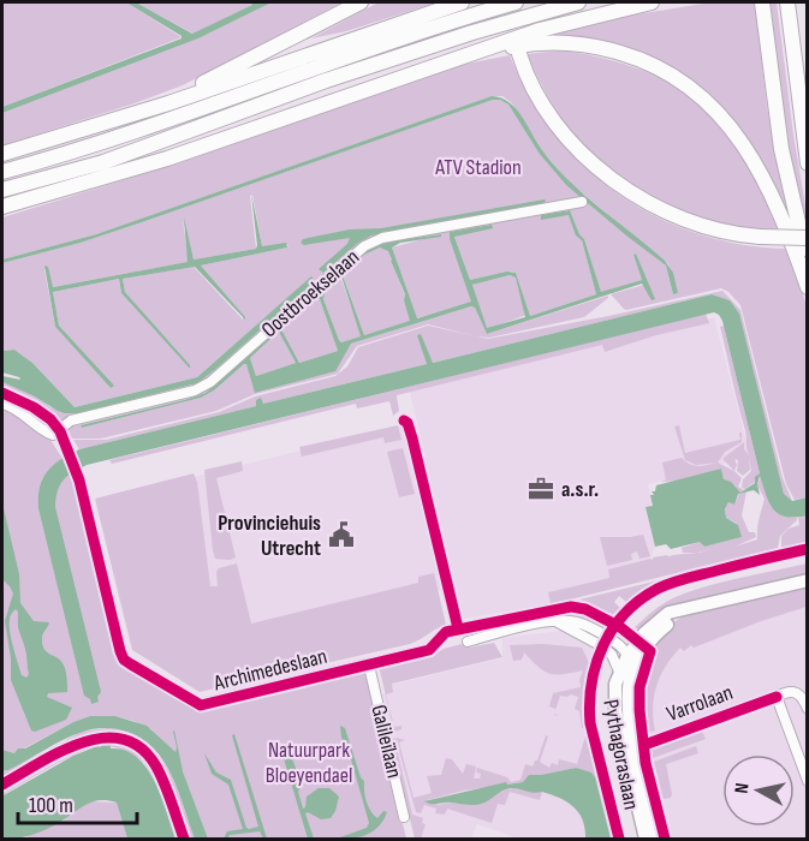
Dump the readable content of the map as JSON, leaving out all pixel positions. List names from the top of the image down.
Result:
{
  "streets": {
    "main road": ["Pythagoraslaan"],
    "street": [
      "Oostbroekselaan",
      "Archimedeslaan",
      "Varrolaan",
      "Galileïlaan"
    ]
  },
  "crossings": [
    ["Oostbroekselaan", "Archimedeslaan"],
    ["Archimedeslaan", "Galileïlaan"],
    ["Varrolaan", "Pythagoraslaan"]
  ],
  "parks": ["ATV Stadion", "Natuurpark Bloeyendael"],
  "places": {
    "office": ["a.s.r."],
    "public building": ["Provinciehuis Utrecht"]
  },
  "scale_bar": "100 m",
  "north": "left"
}
